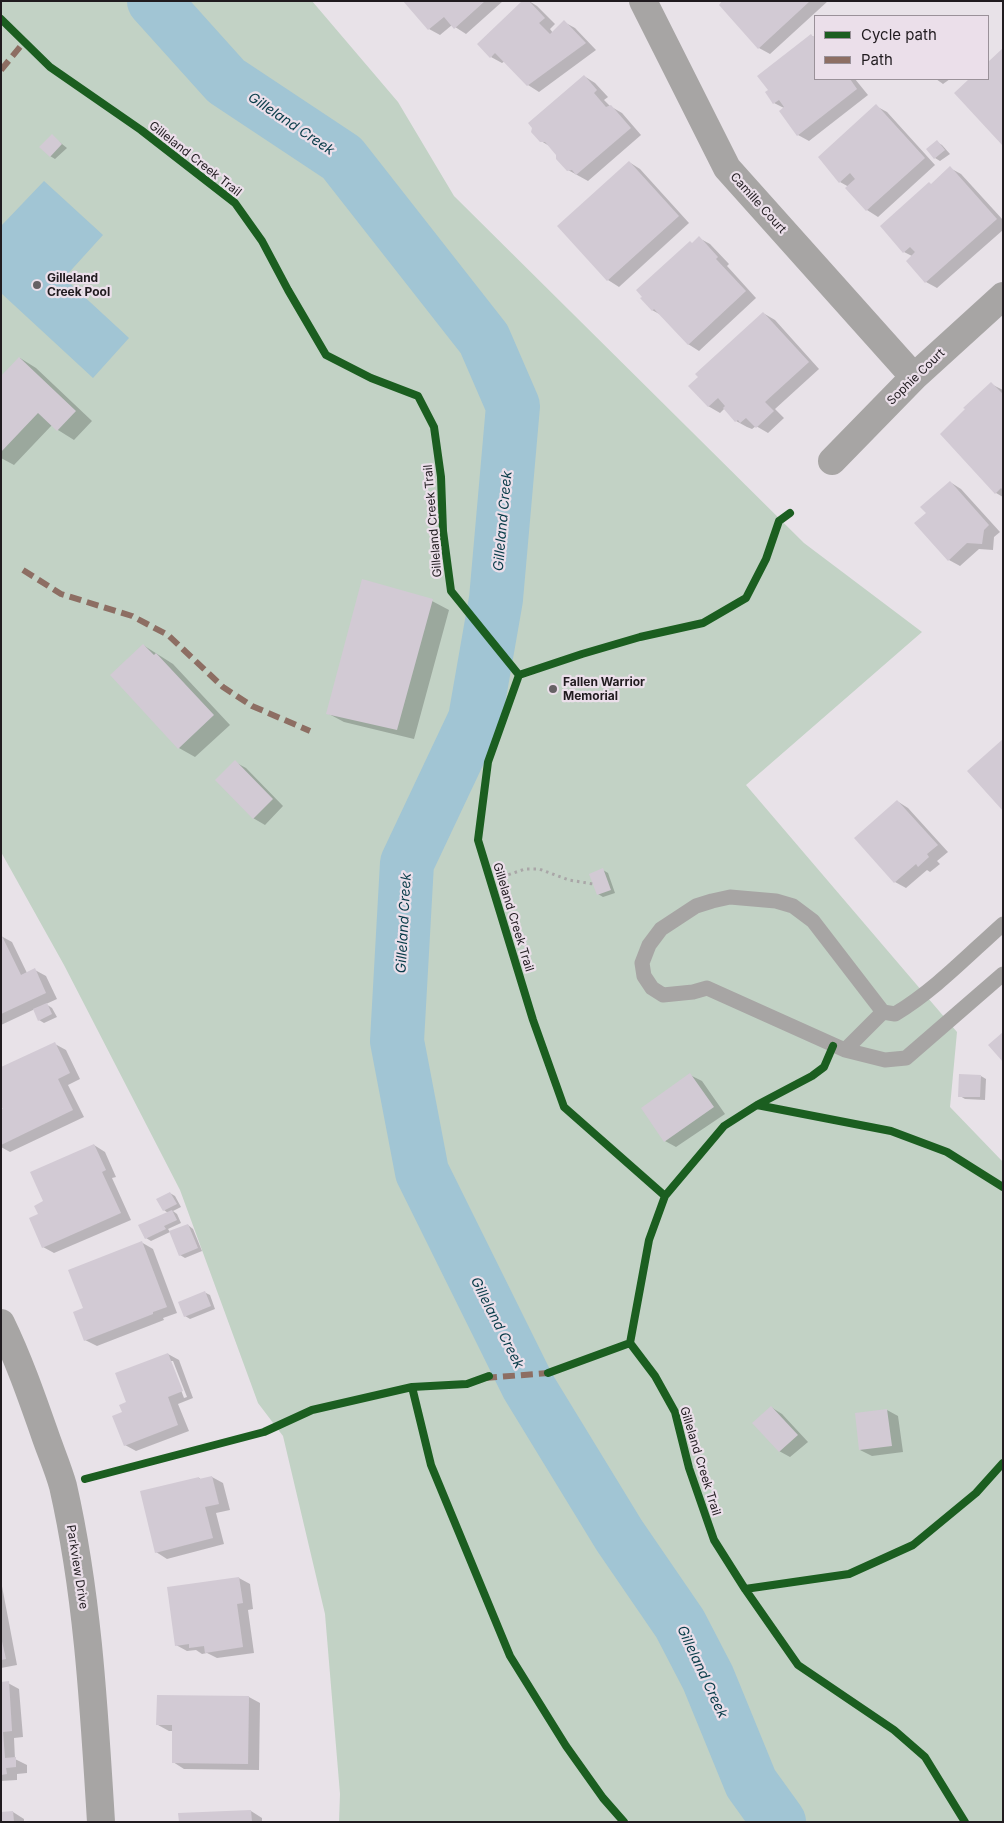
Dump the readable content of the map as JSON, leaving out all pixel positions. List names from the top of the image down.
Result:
{
  "streets": {
    "street": ["Camille Court", "Sophie Court", "Parkview Drive"],
    "cycle path": ["Gilleland Creek Trail"]
  },
  "crossings": [
    ["Camille Court", "Sophie Court"]
  ],
  "water": ["Gilleland Creek"],
  "places": ["Gilleland Creek Pool", "Fallen Warrior Memorial"],
  "legend": ["Cycle path", "Path"]
}
